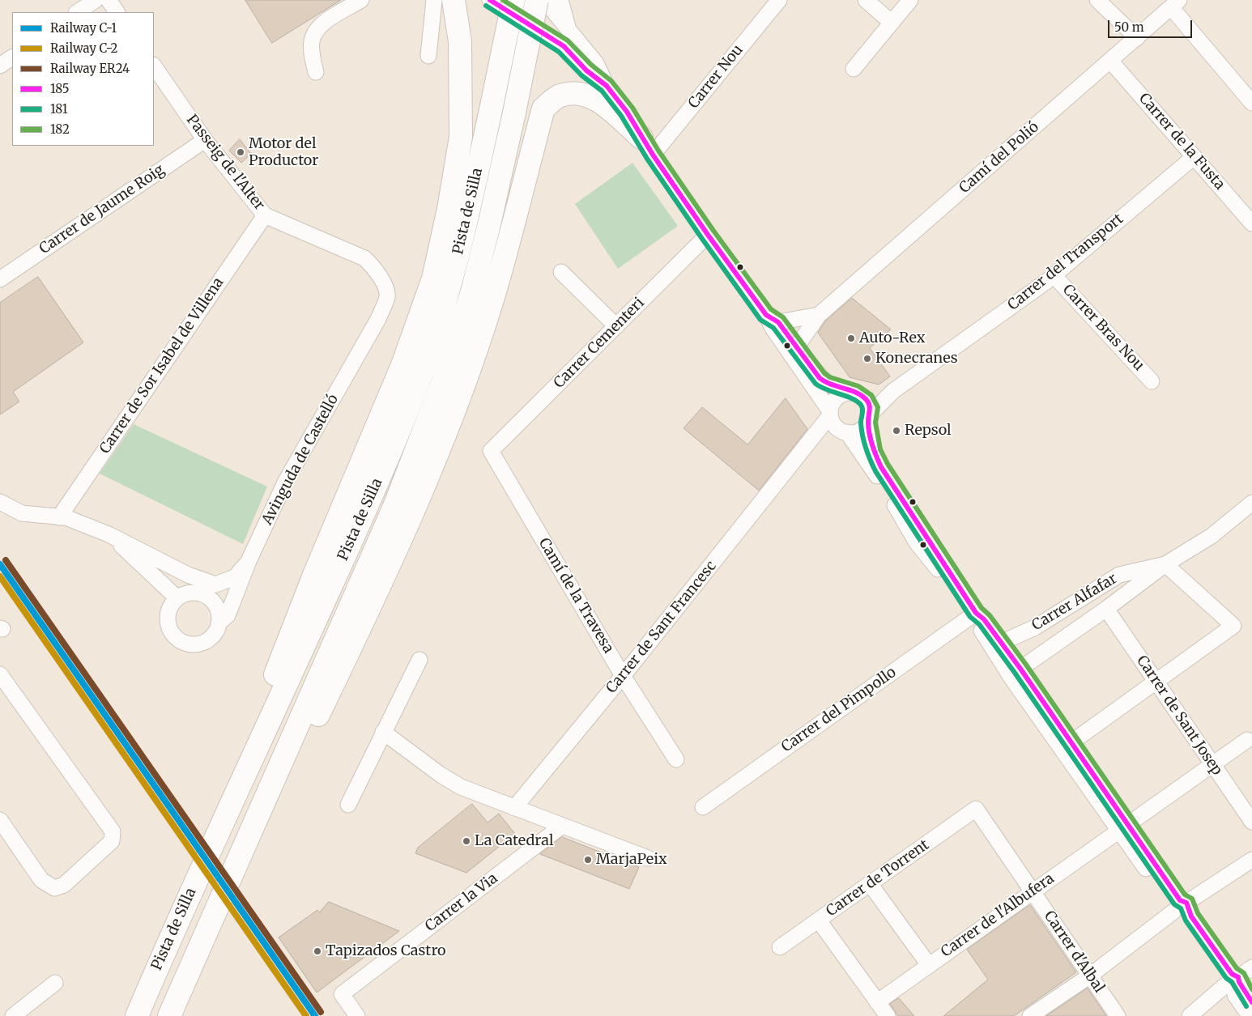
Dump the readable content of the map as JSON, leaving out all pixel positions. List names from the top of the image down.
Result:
{
  "streets": {
    "highway": ["Pista de Silla"],
    "street": [
      "Carrer Nou",
      "Carrer de la Fusta",
      "Camí del Polió",
      "Passeig de l'Alter",
      "Carrer de Jaume Roig",
      "Carrer del Transport",
      "Carrer Bras Nou",
      "Carrer Cementeri",
      "Carrer de Sor Isabel de Villena",
      "Avinguda de Castelló",
      "Camí de la Travesa",
      "Carrer Alfafar",
      "Carrer de Sant Francesc",
      "Carrer del Pimpollo",
      "Carrer de Sant Josep",
      "Carrer de Torrent",
      "Carrer la Via",
      "Carrer de l'Albufera",
      "Carrer d'Albal"
    ]
  },
  "crossings": [
    ["Carrer de la Fusta", "Camí del Polió"],
    ["Carrer de la Fusta", "Carrer del Transport"],
    ["Passeig de l'Alter", "Carrer de Jaume Roig"],
    ["Passeig de l'Alter", "Carrer de Sor Isabel de Villena"],
    ["Passeig de l'Alter", "Avinguda de Castelló"],
    ["Carrer del Transport", "Carrer Bras Nou"],
    ["Carrer del Transport", "Carrer de Sant Francesc"],
    ["Carrer Cementeri", "Camí de la Travesa"],
    ["Camí de la Travesa", "Carrer de Sant Francesc"],
    ["Carrer de Sant Josep", "Carrer de l'Albufera"],
    ["Carrer de Torrent", "Carrer d'Albal"],
    ["Carrer de l'Albufera", "Carrer d'Albal"]
  ],
  "places": [
    "Motor del Productor",
    "Auto-Rex",
    "Konecranes",
    "Repsol",
    "La Catedral",
    "MarjaPeix",
    "Tapizados Castro"
  ],
  "lines": [
    "transit line 185",
    "transit line 182",
    "transit line 181",
    "rail line ER24",
    "rail line C-1",
    "rail line C-2"
  ],
  "legend": [
    "Railway C-1",
    "Railway C-2",
    "Railway ER24",
    "185",
    "181",
    "182"
  ],
  "scale_bar": "50 m"
}
